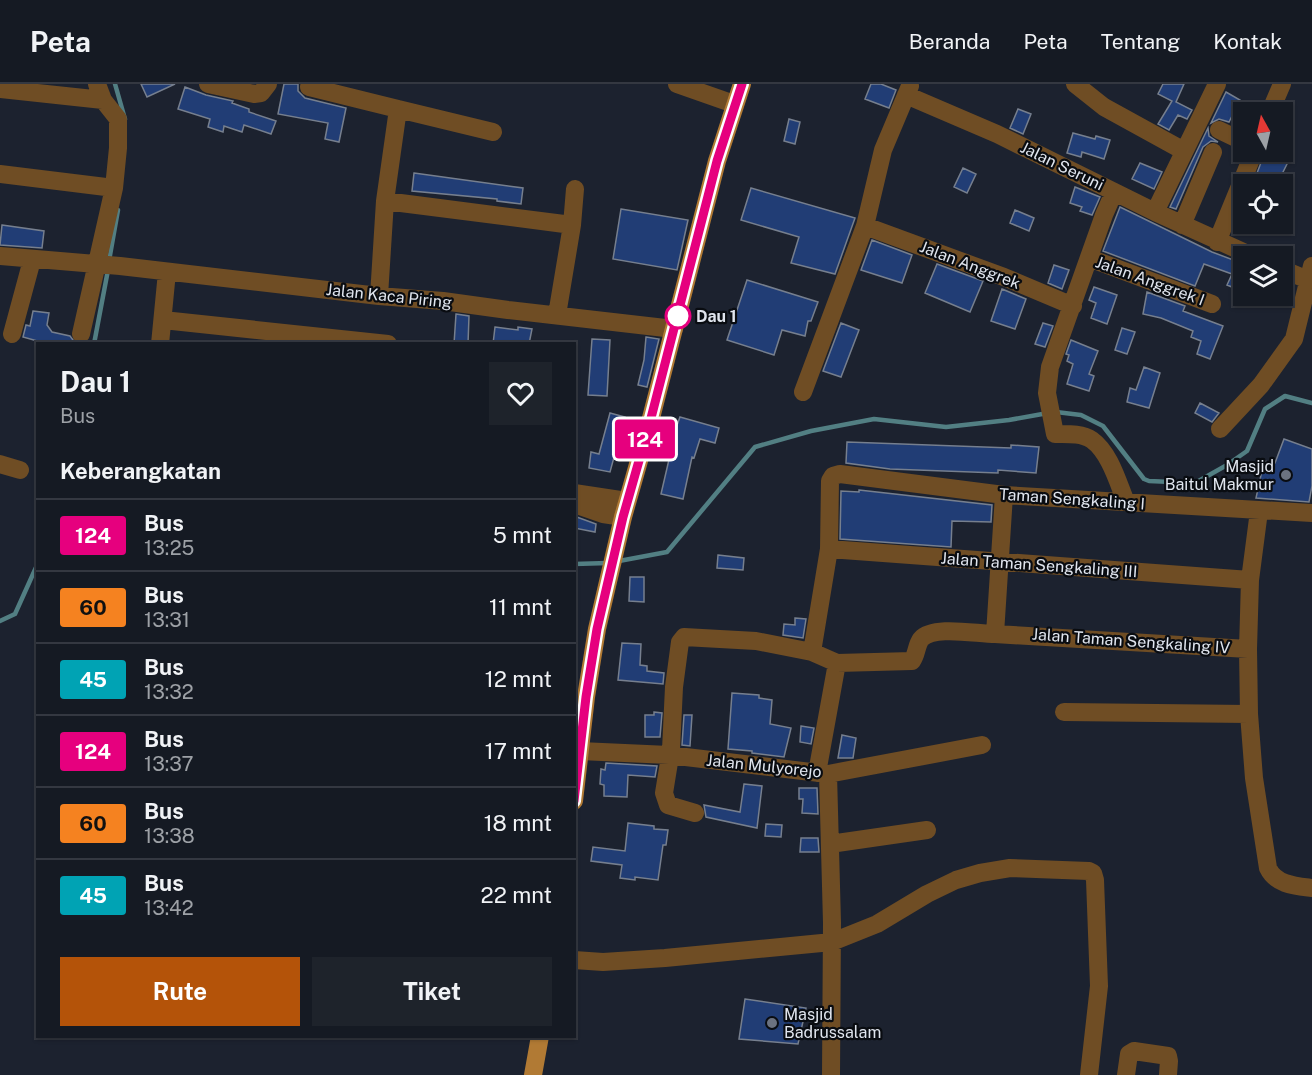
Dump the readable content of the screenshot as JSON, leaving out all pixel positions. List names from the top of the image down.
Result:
{
  "streets": {
    "street": [
      "Jalan Seruni",
      "Jalan Anggrek",
      "Jalan Anggrek I",
      "Jalan Kaca Piring",
      "Taman Sengkaling I",
      "Jalan Taman Sengkaling III",
      "Jalan Taman Sengkaling IV",
      "Jalan Mulyorejo"
    ]
  },
  "crossings": [
    ["Taman Sengkaling I", "Jalan Taman Sengkaling III"]
  ],
  "places": ["Dau 1", "Masjid Baitul Makmur", "Masjid Badrussalam"],
  "lines": ["bus line 124"],
  "north": "top",
  "page": {
    "header": "Peta",
    "nav": [
      "Beranda",
      "Peta",
      "Tentang",
      "Kontak"
    ],
    "on_map": "124",
    "heading": [
      ["Dau 1", "Bus"],
      "Keberangkatan"
    ],
    "list": [
      {
        "mark": "124",
        "name": "Bus",
        "note": "13:25",
        "value": "5 mnt"
      },
      {
        "mark": "60",
        "name": "Bus",
        "note": "13:31",
        "value": "11 mnt"
      },
      {
        "mark": "45",
        "name": "Bus",
        "note": "13:32",
        "value": "12 mnt"
      },
      {
        "mark": "124",
        "name": "Bus",
        "note": "13:37",
        "value": "17 mnt"
      },
      {
        "mark": "60",
        "name": "Bus",
        "note": "13:38",
        "value": "18 mnt"
      },
      {
        "mark": "45",
        "name": "Bus",
        "note": "13:42",
        "value": "22 mnt"
      }
    ],
    "buttons": ["Rute", "Tiket"]
  }
}
